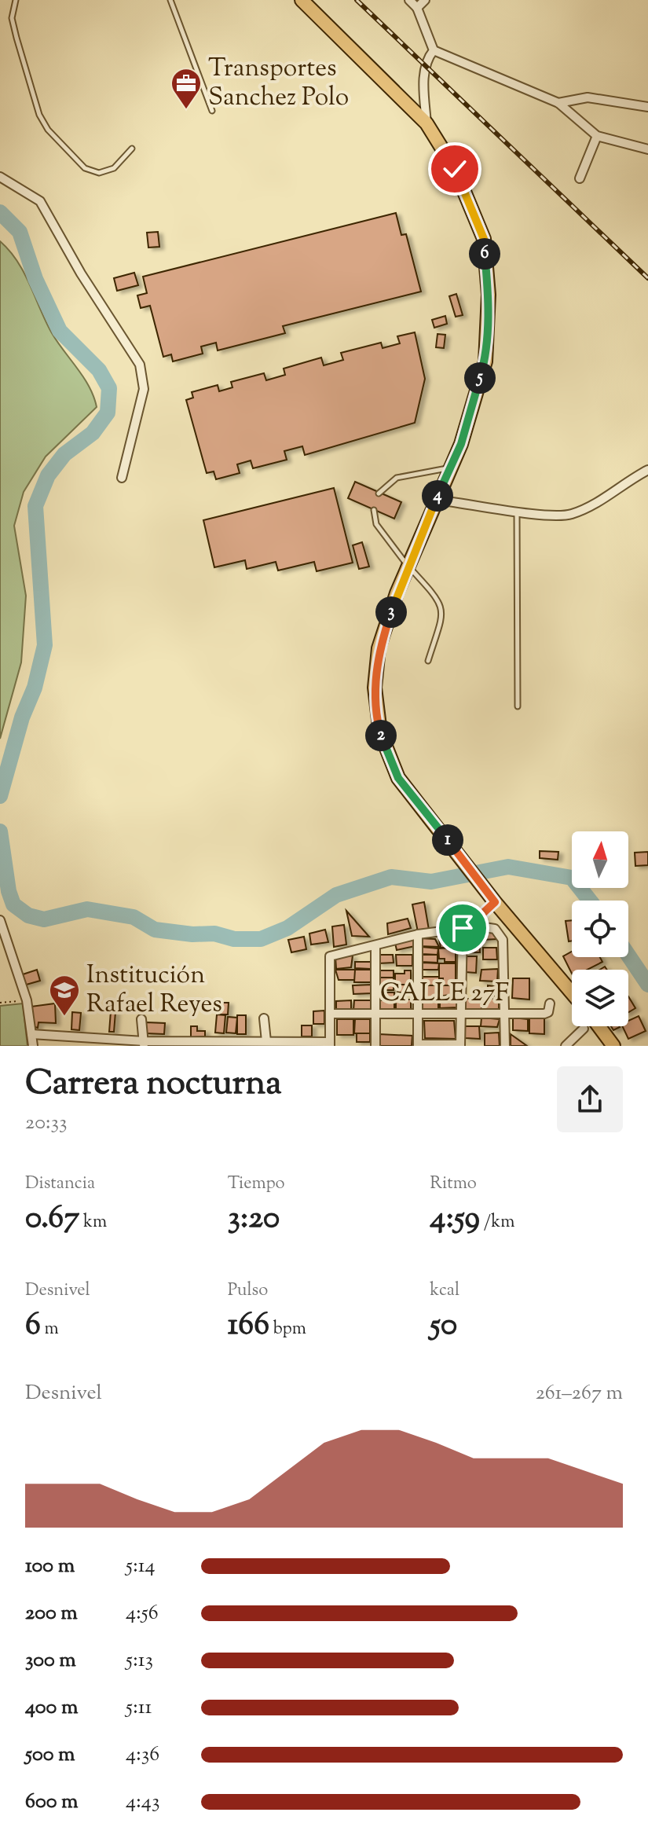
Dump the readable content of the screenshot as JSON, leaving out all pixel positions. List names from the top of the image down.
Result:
{
  "streets": {
    "street": ["CALLE 27F"]
  },
  "places": {
    "office": ["Transportes Sanchez Polo"],
    "school or university": ["Institución Rafael Reyes"]
  },
  "north": "top",
  "page": {
    "pins": [
      "6",
      "5",
      "4",
      "3",
      "2",
      "1"
    ],
    "heading": ["Carrera nocturna", "20:33"],
    "stats": [
      ["Distancia", "0.67 km"],
      ["Tiempo", "3:20"],
      ["Ritmo", "4:59 /km"],
      ["Desnivel", "6 m"],
      ["Pulso", "166 bpm"],
      ["kcal", "50"]
    ],
    "chart": ["Desnivel", "261–267 m"],
    "list": [
      {
        "name": "100 m",
        "note": "5:14"
      },
      {
        "name": "200 m",
        "note": "4:56"
      },
      {
        "name": "300 m",
        "note": "5:13"
      },
      {
        "name": "400 m",
        "note": "5:11"
      },
      {
        "name": "500 m",
        "note": "4:36"
      },
      {
        "name": "600 m",
        "note": "4:43"
      }
    ]
  }
}
